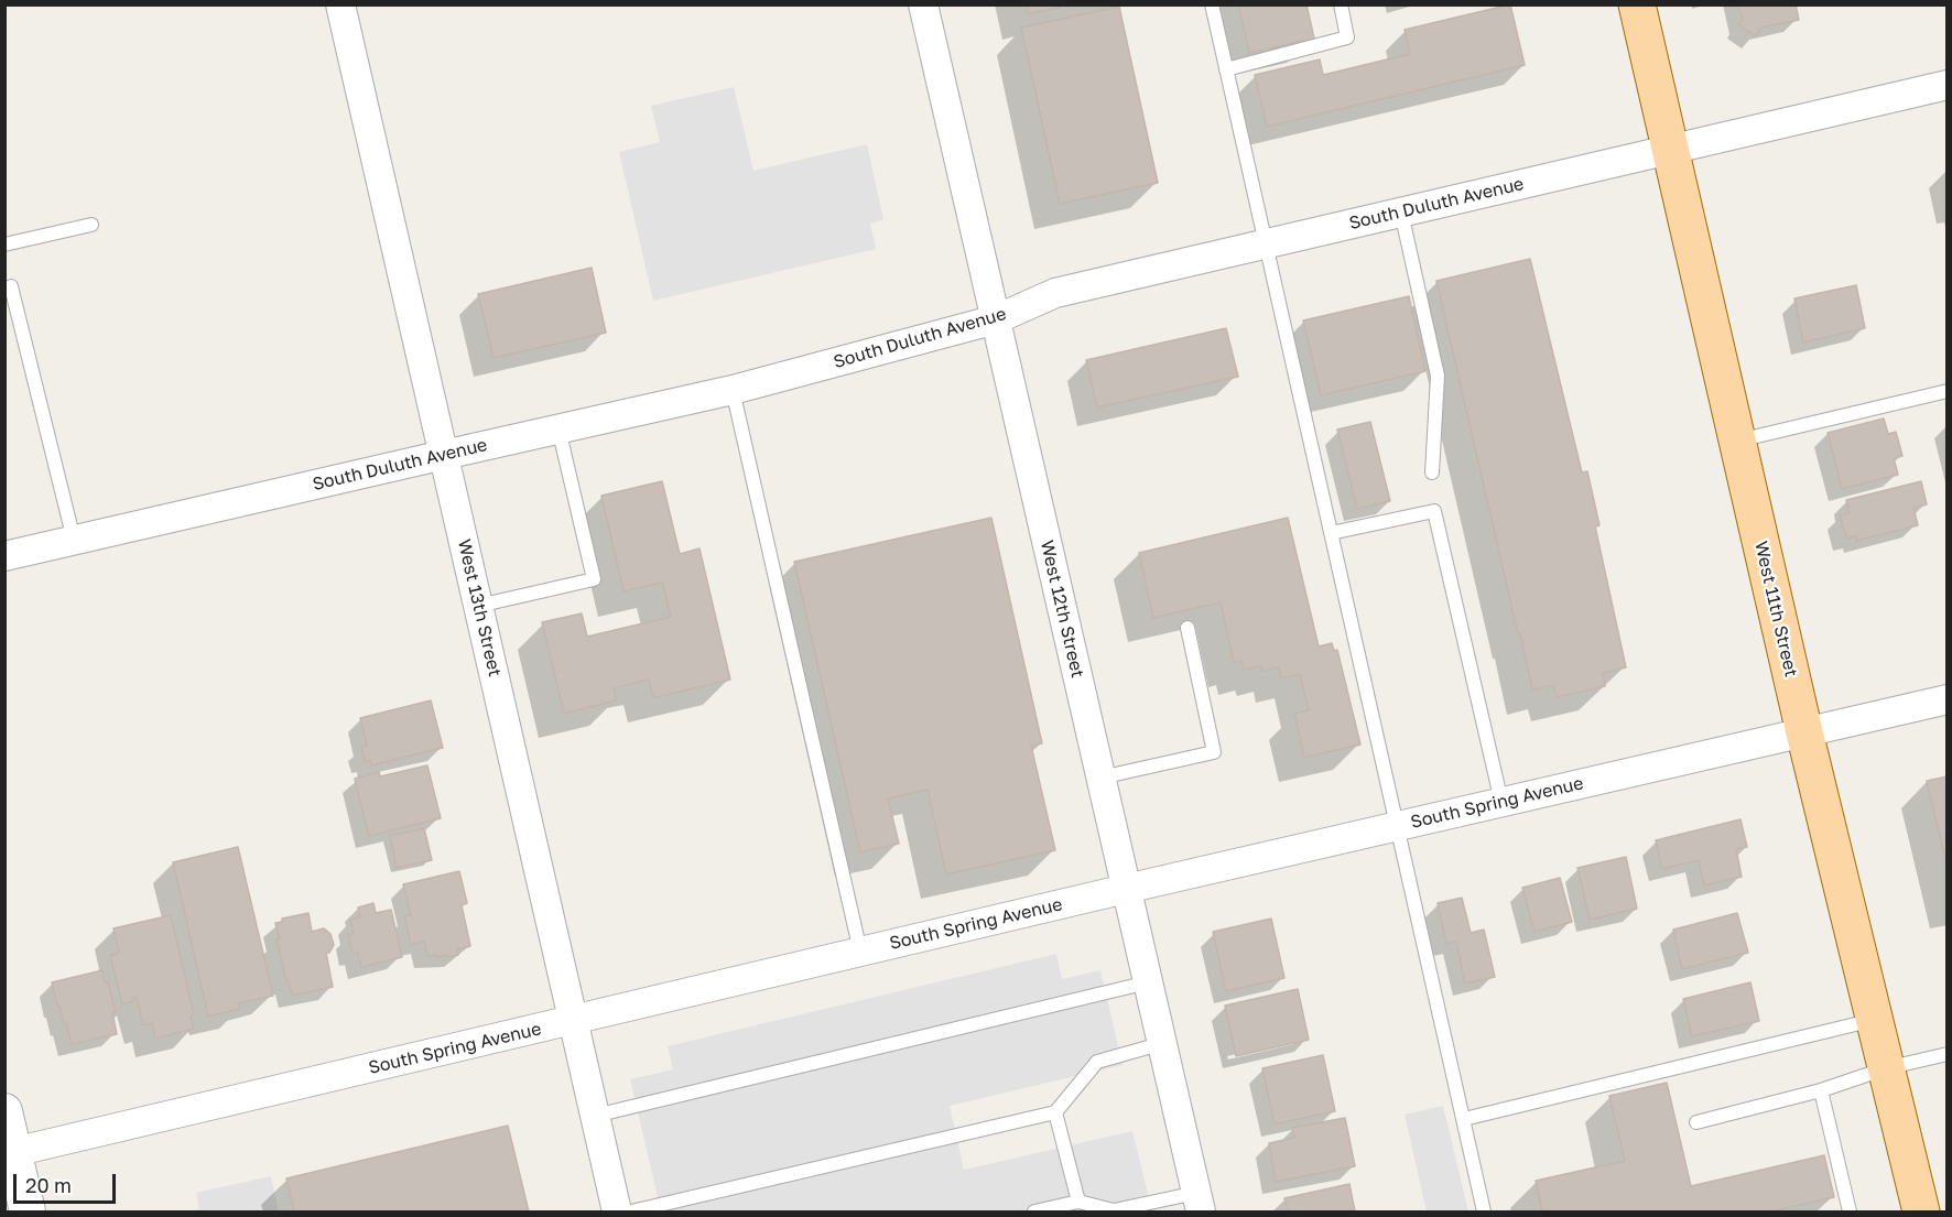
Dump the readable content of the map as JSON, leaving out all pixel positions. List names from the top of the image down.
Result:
{
  "streets": {
    "main road": ["West 11th Street"],
    "street": [
      "South Duluth Avenue",
      "West 13th Street",
      "West 12th Street",
      "South Spring Avenue"
    ]
  },
  "crossings": [
    ["South Duluth Avenue", "West 13th Street"],
    ["South Duluth Avenue", "West 12th Street"],
    ["South Duluth Avenue", "West 11th Street"],
    ["West 13th Street", "South Spring Avenue"],
    ["West 12th Street", "South Spring Avenue"],
    ["West 11th Street", "South Spring Avenue"]
  ],
  "scale_bar": "20 m"
}
